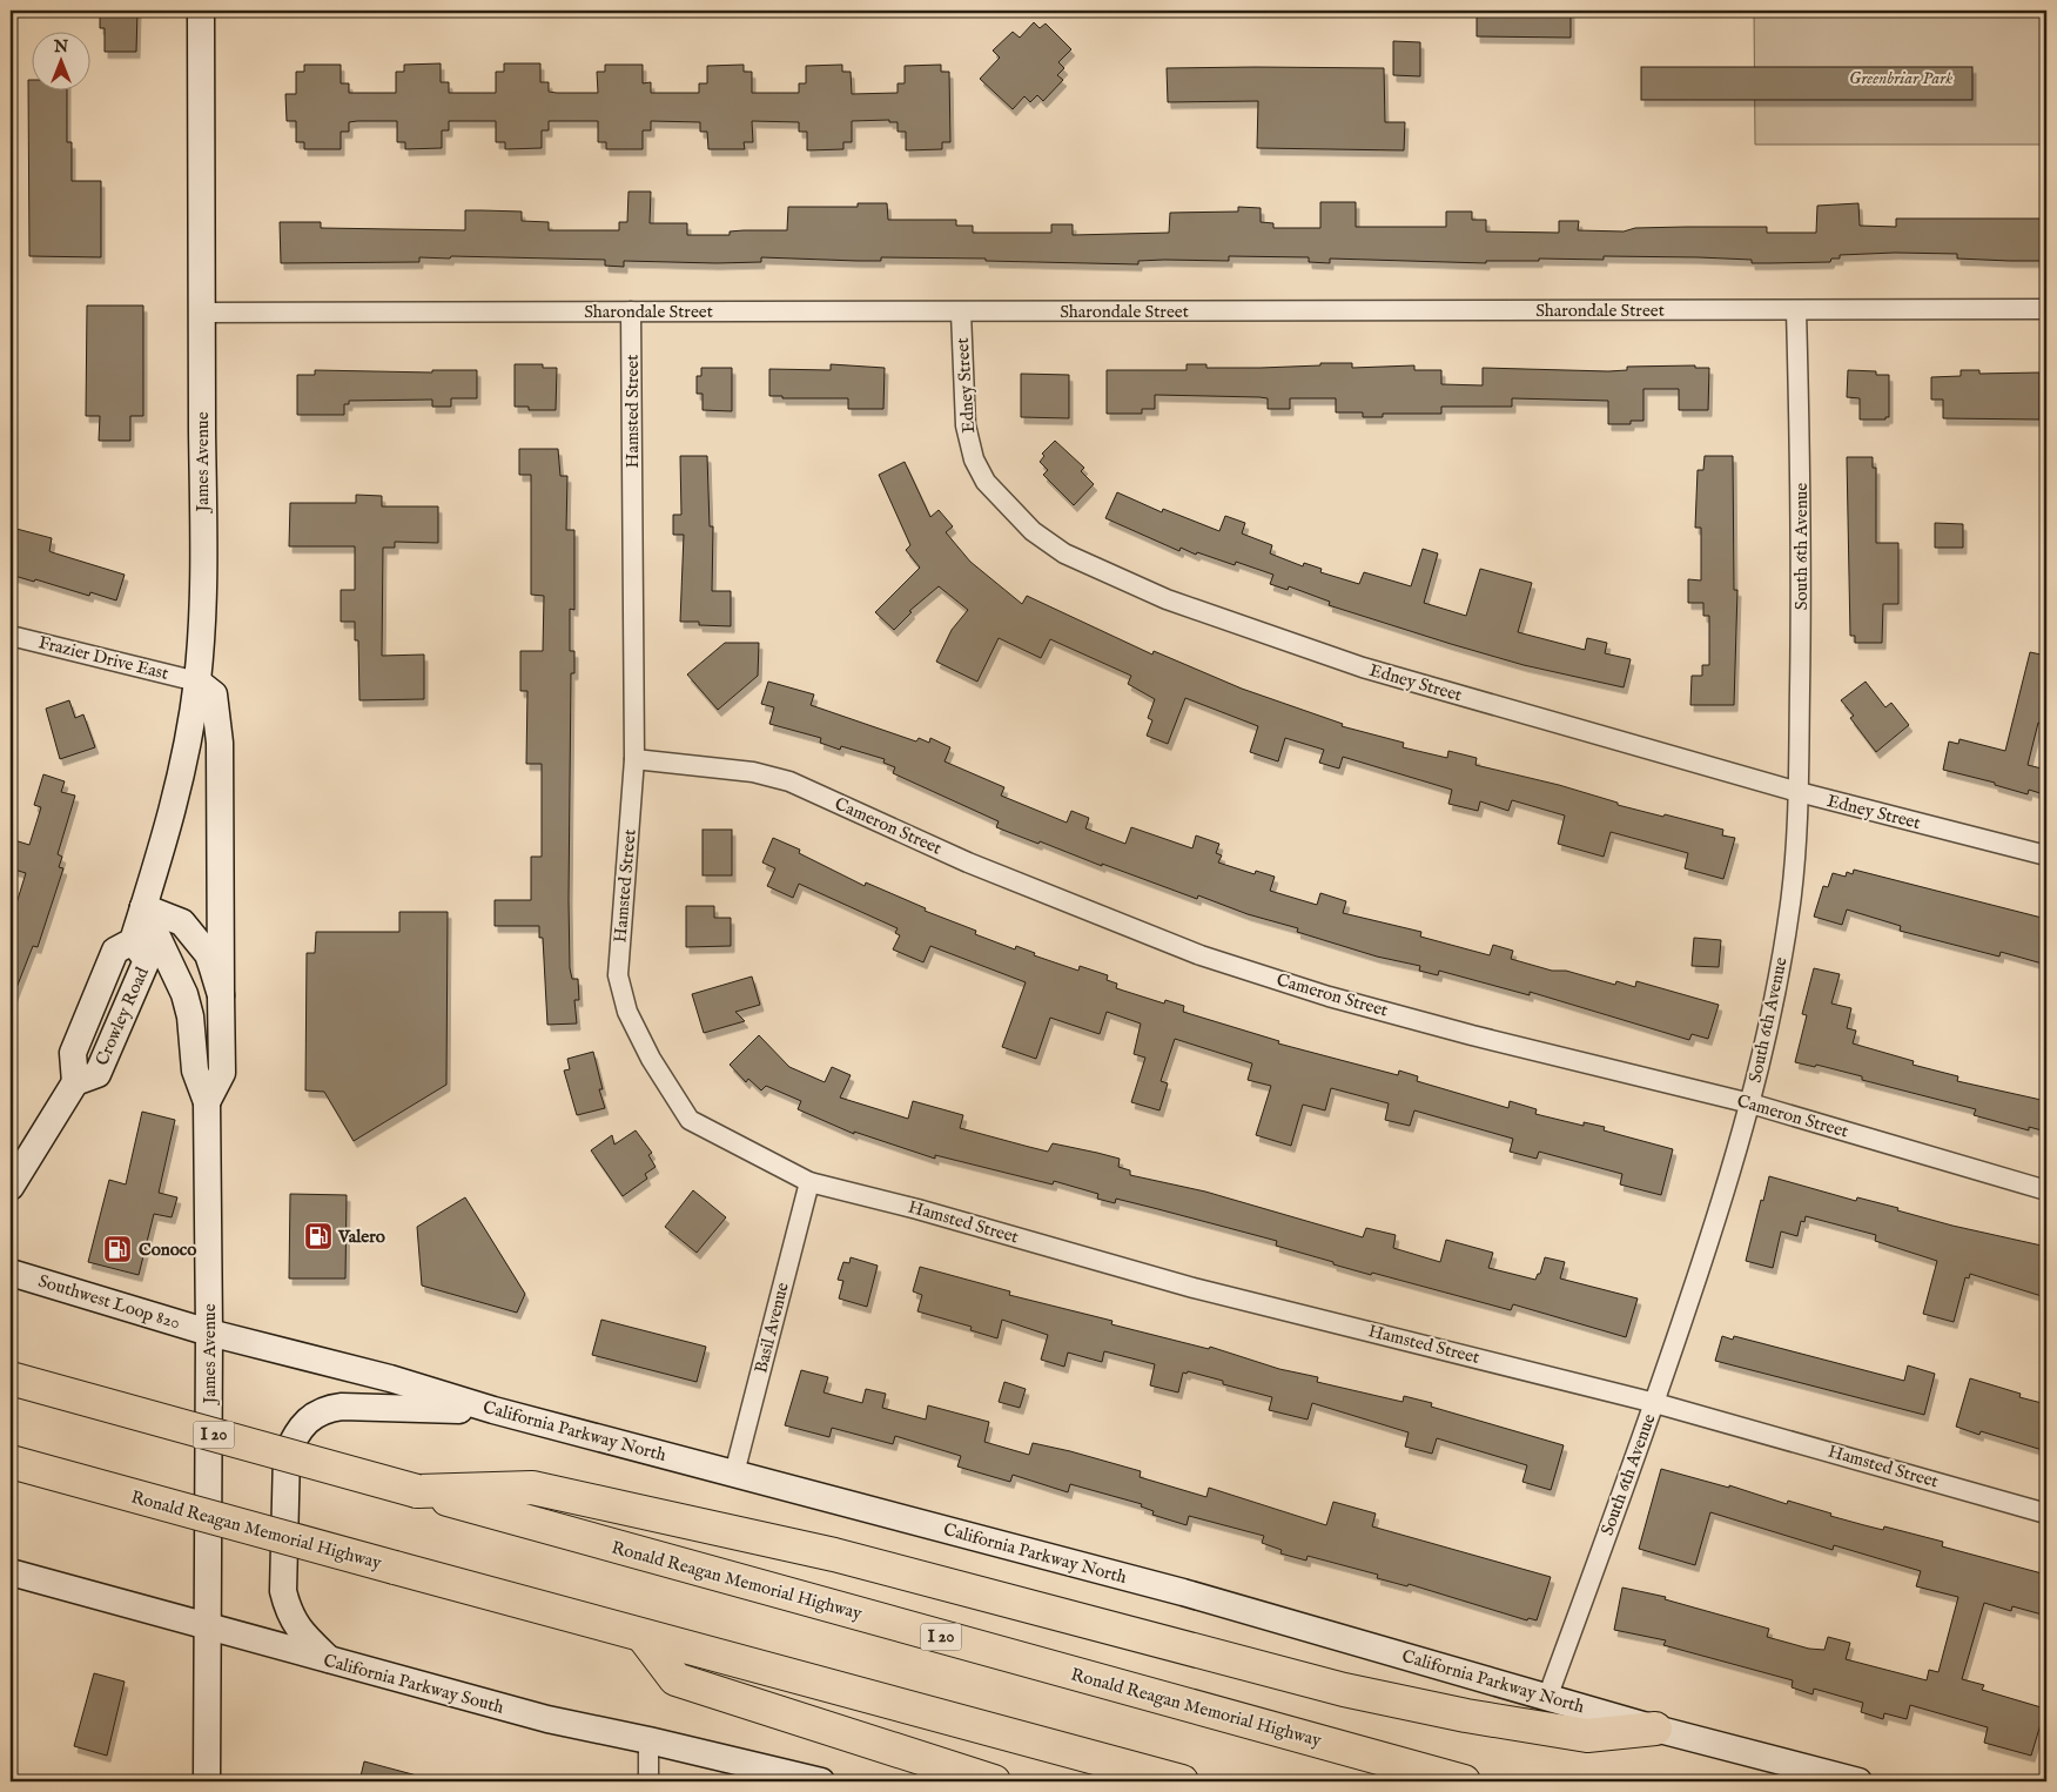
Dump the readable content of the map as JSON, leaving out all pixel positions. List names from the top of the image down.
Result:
{
  "streets": {
    "highway": ["I 20", "Ronald Reagan Memorial Highway"],
    "main road": [
      "James Avenue",
      "Crowley Road",
      "Southwest Loop 820",
      "California Parkway North",
      "California Parkway South"
    ],
    "street": [
      "Sharondale Street",
      "Edney Street",
      "Hamsted Street",
      "South 6th Avenue",
      "Frazier Drive East",
      "Cameron Street",
      "Basil Avenue"
    ]
  },
  "crossings": [
    ["Sharondale Street", "Edney Street"],
    ["Sharondale Street", "Hamsted Street"],
    ["Sharondale Street", "James Avenue"],
    ["Sharondale Street", "South 6th Avenue"],
    ["Edney Street", "South 6th Avenue"],
    ["Hamsted Street", "South 6th Avenue"],
    ["Hamsted Street", "Cameron Street"],
    ["Hamsted Street", "Basil Avenue"],
    ["James Avenue", "Frazier Drive East"],
    ["James Avenue", "Crowley Road"],
    ["James Avenue", "Southwest Loop 820"],
    ["James Avenue", "California Parkway North"],
    ["James Avenue", "California Parkway South"],
    ["South 6th Avenue", "Cameron Street"],
    ["South 6th Avenue", "California Parkway North"],
    ["Southwest Loop 820", "California Parkway North"],
    ["Basil Avenue", "California Parkway North"]
  ],
  "parks": ["Greenbriar Park"],
  "places": {
    "fuel station": ["Valero", "Conoco"]
  },
  "north": "top"
}
